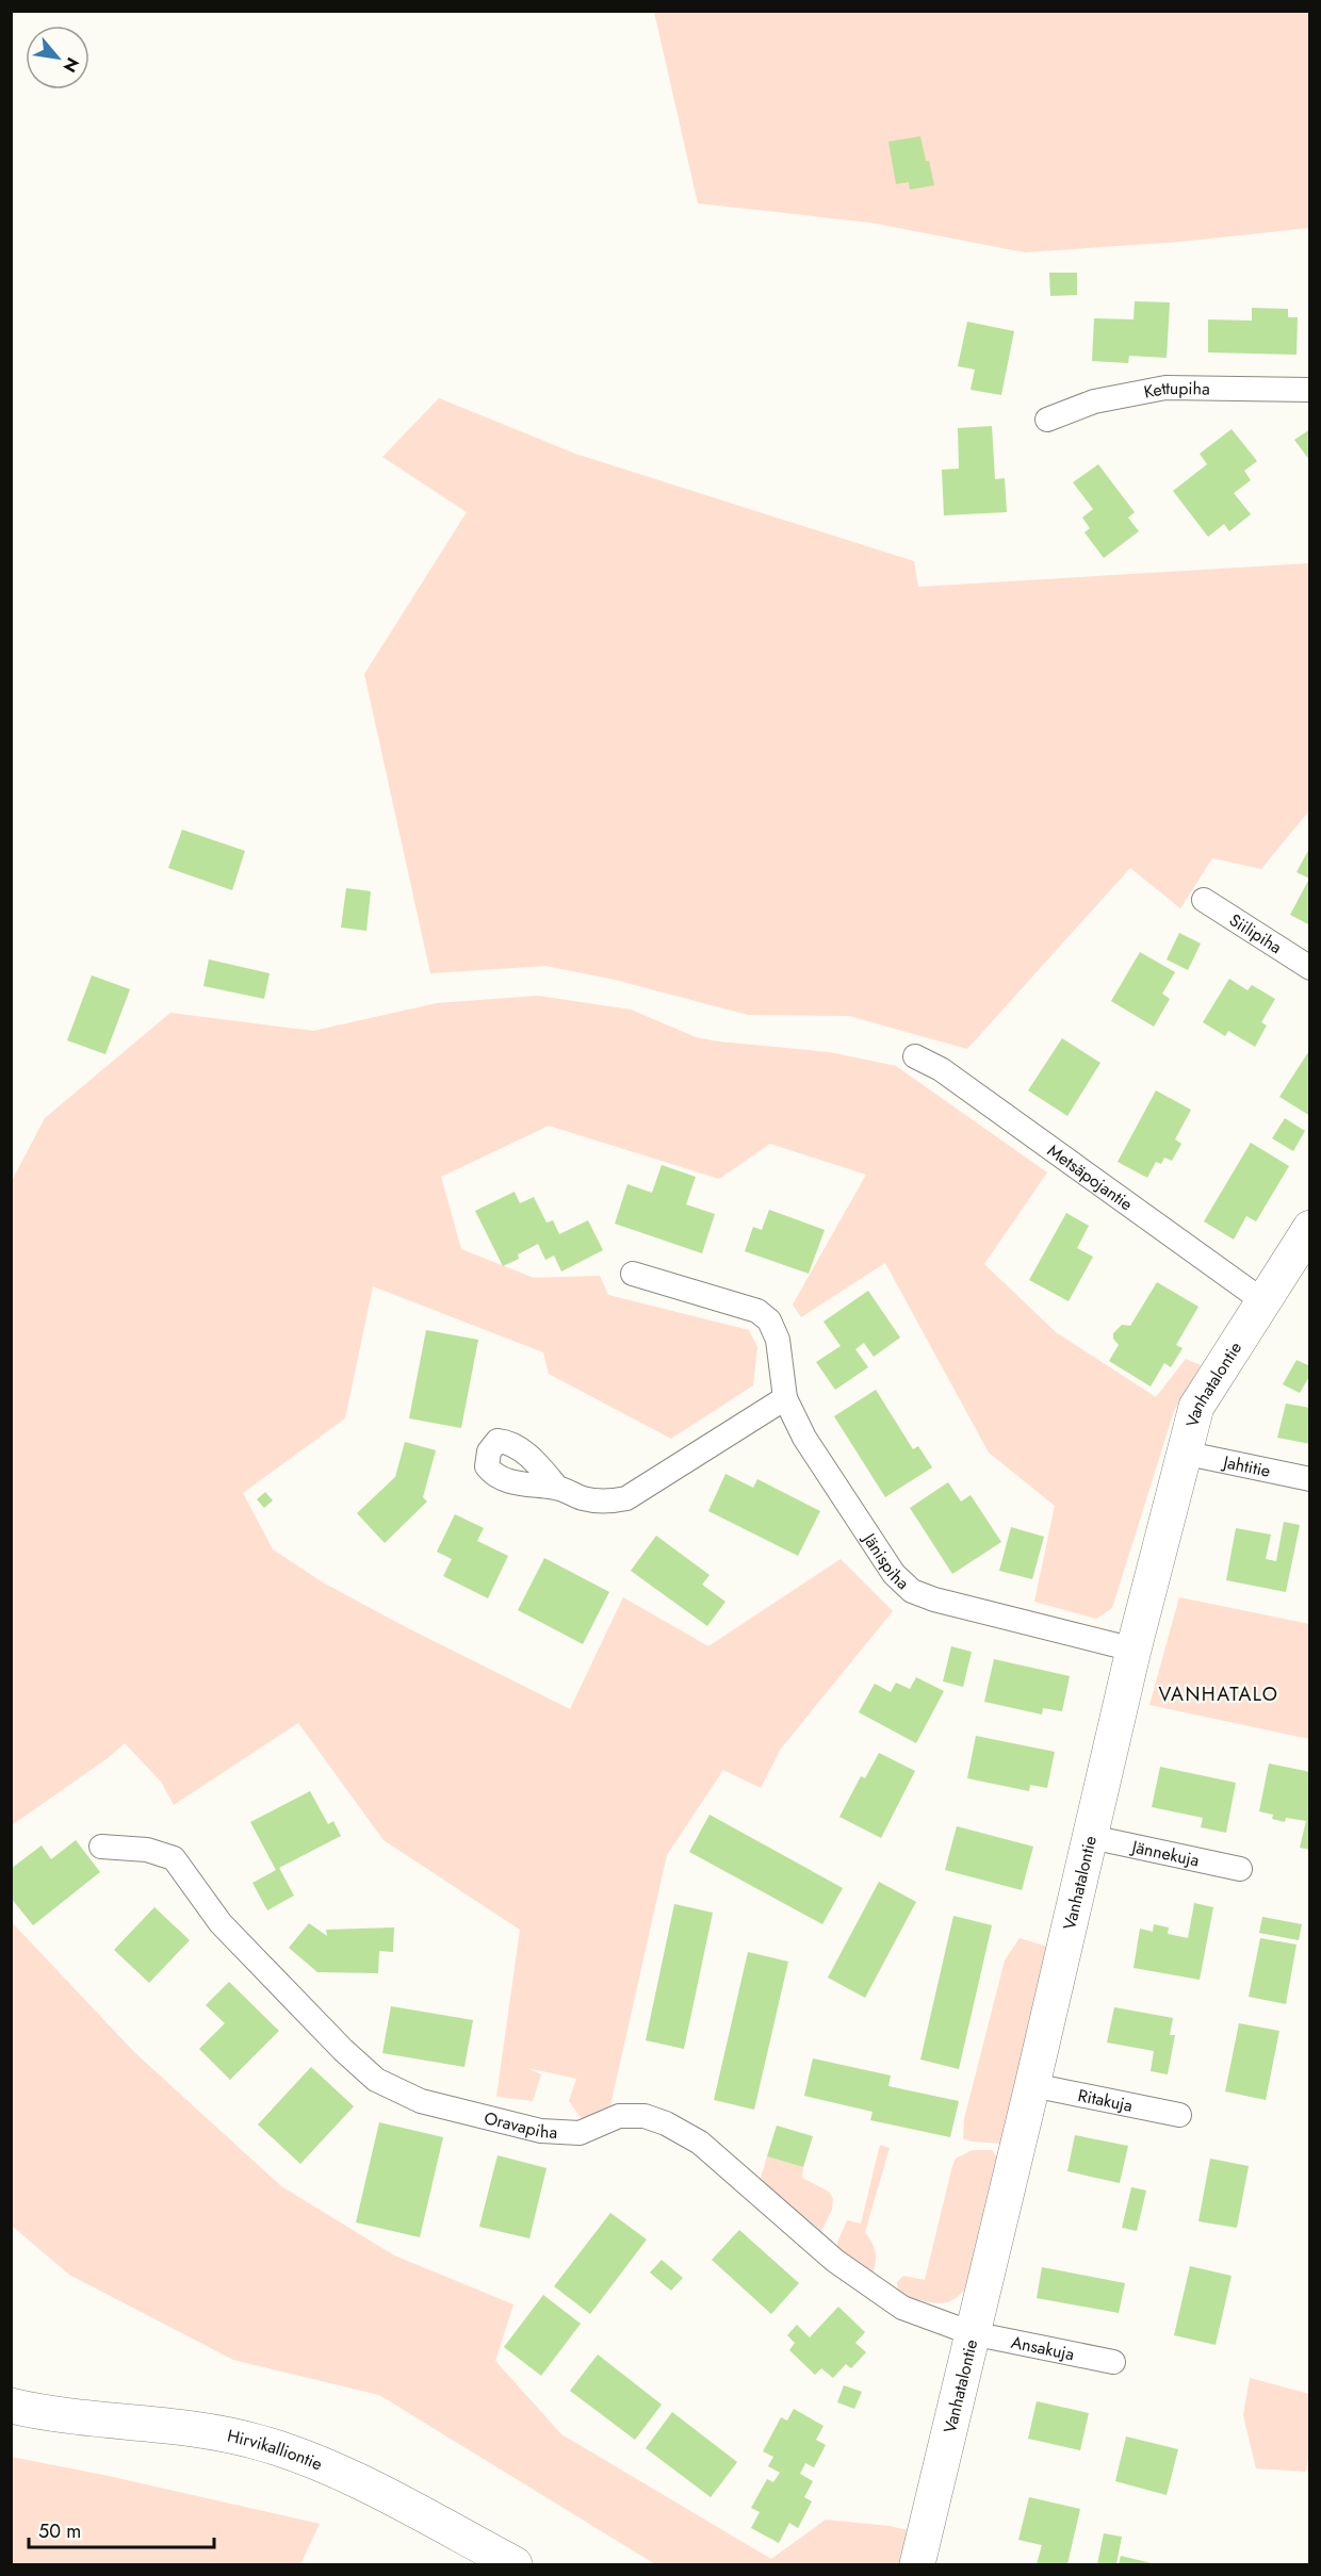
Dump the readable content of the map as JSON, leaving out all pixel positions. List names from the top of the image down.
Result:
{
  "streets": {
    "street": [
      "Kettupiha",
      "Siilipiha",
      "Metsäpojantie",
      "Vanhatalontie",
      "Jahtitie",
      "Jänispiha",
      "Jännekuja",
      "Ritakuja",
      "Oravapiha",
      "Ansakuja",
      "Hirvikalliontie"
    ]
  },
  "crossings": [
    ["Metsäpojantie", "Vanhatalontie"],
    ["Vanhatalontie", "Jahtitie"],
    ["Vanhatalontie", "Jänispiha"],
    ["Vanhatalontie", "Jännekuja"],
    ["Vanhatalontie", "Ritakuja"],
    ["Vanhatalontie", "Oravapiha"],
    ["Vanhatalontie", "Ansakuja"],
    ["Oravapiha", "Ansakuja"]
  ],
  "districts": ["VANHATALO"],
  "scale_bar": "50 m",
  "north": "bottom right"
}
